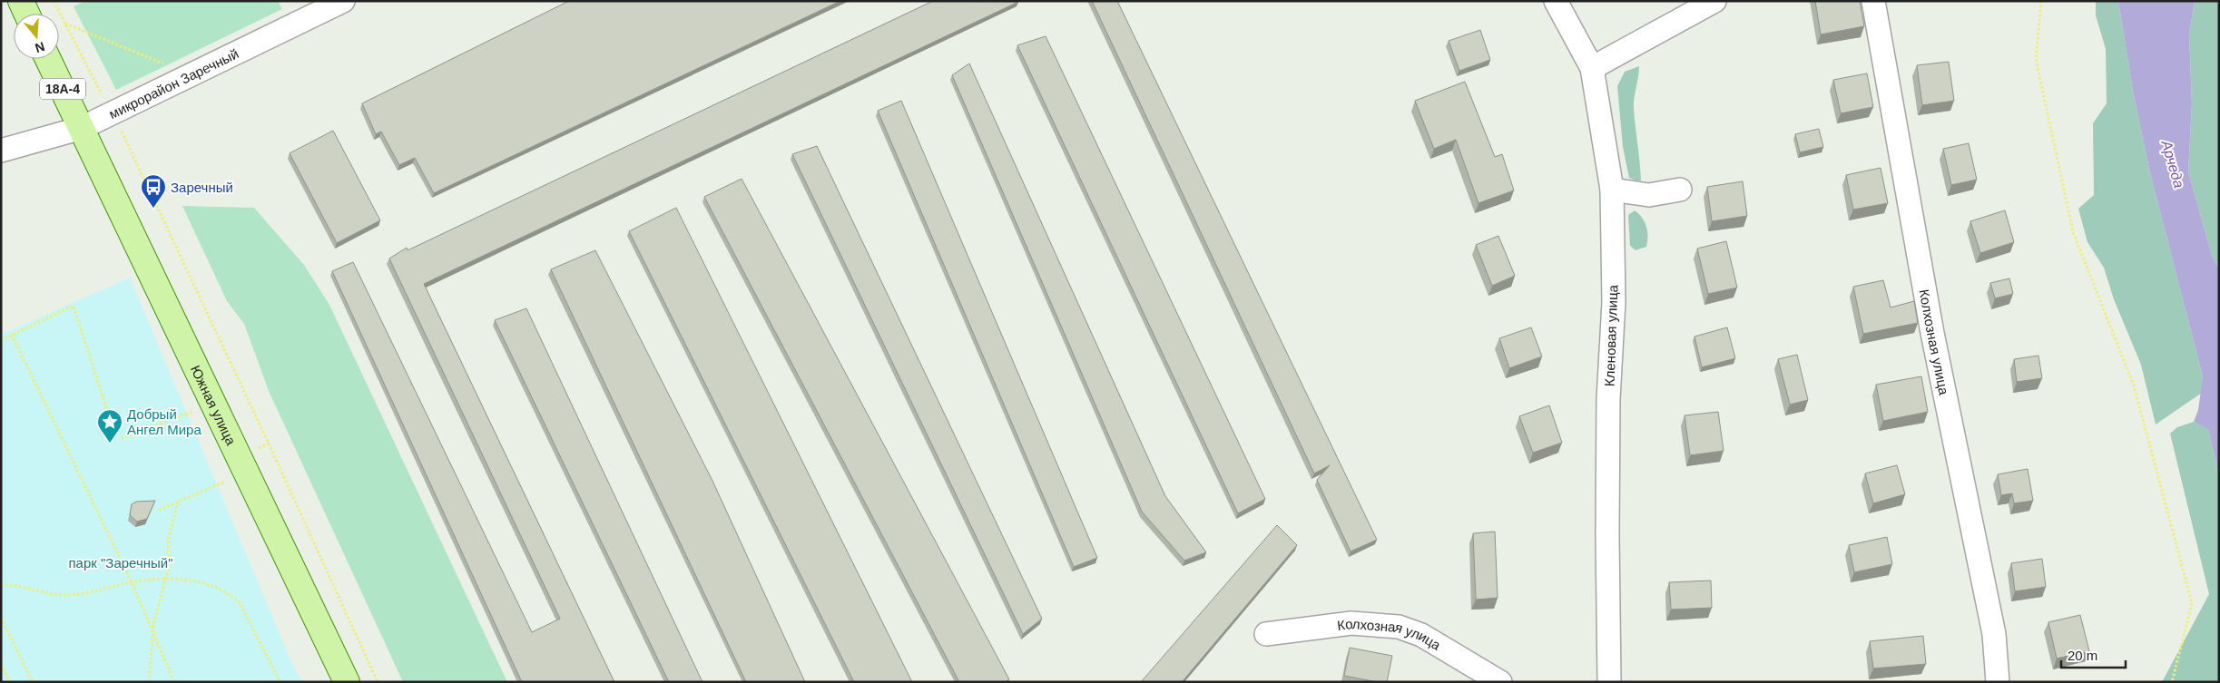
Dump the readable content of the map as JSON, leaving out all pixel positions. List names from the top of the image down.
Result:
{
  "streets": {
    "main road": ["18А-4", "Южная улица"],
    "street": ["микрорайон Заречный", "Кленовая улица", "Колхозная улица"]
  },
  "crossings": [
    ["микрорайон Заречный", "18А-4"],
    ["микрорайон Заречный", "Южная улица"],
    ["18А-4", "Южная улица"]
  ],
  "water": ["Арчеда"],
  "parks": ["парк \"Заречный\""],
  "places": {
    "bus stop": ["Заречный"],
    "place": ["Добрый Ангел Мира"]
  },
  "scale_bar": "20 m",
  "north": "bottom"
}
